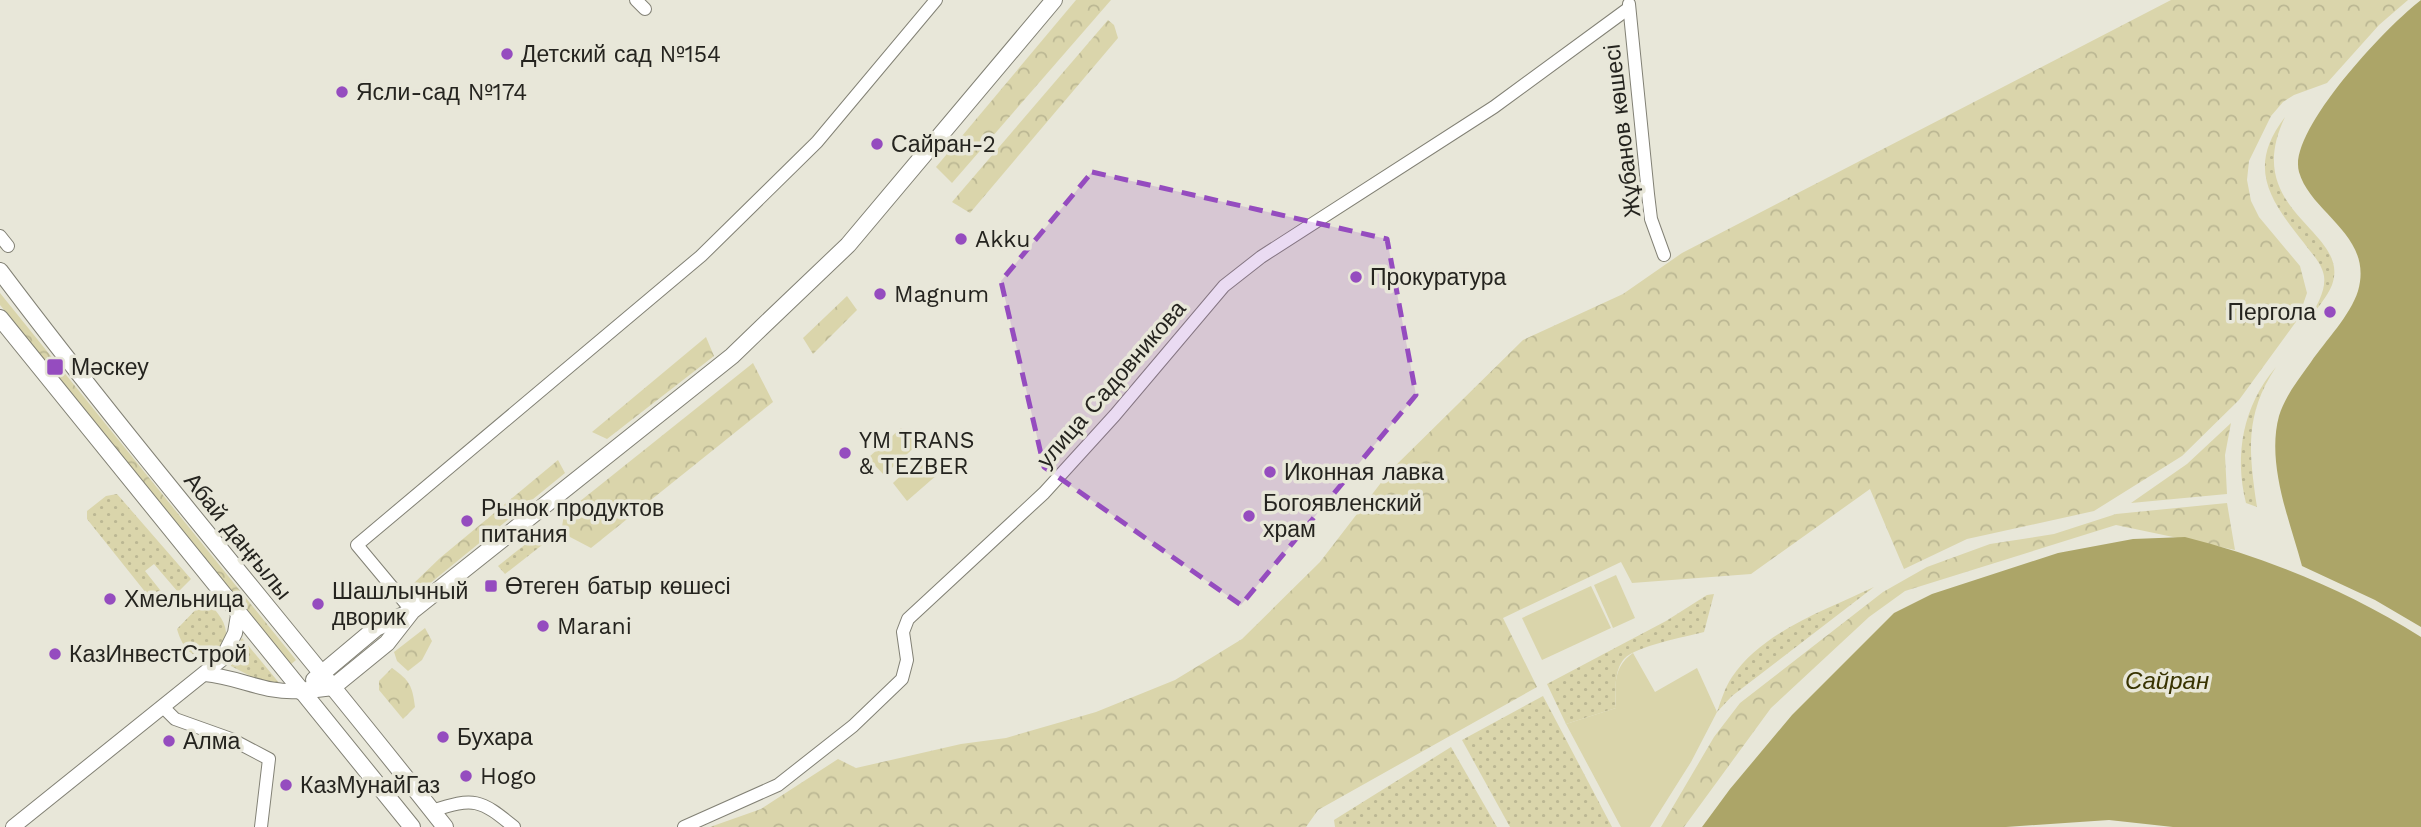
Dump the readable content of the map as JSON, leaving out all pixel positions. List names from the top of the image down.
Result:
{
  "streets": {
    "main road": ["Абай даңғылы"],
    "street": ["Жұбанов көшесі", "улица Садовникова"]
  },
  "crossings": [
    ["Жұбанов көшесі", "улица Садовникова"]
  ],
  "water": ["Сайран"],
  "places": {
    "other": [
      "Детский сад №154",
      "Ясли-сад №174",
      "Сайран-2",
      "Akku",
      "Прокуратура",
      "Magnum",
      "Пергола",
      "YM TRANS & TEZBER",
      "Иконная лавка",
      "Богоявленский храм",
      "Рынок продуктов питания",
      "Хмельница",
      "Шашлычный дворик",
      "Marani",
      "КазИнвестСтрой",
      "Бухара",
      "Алма",
      "Hogo",
      "КазМунайГаз"
    ],
    "transit": ["Мәскеу", "Өтеген батыр көшесі"]
  }
}
